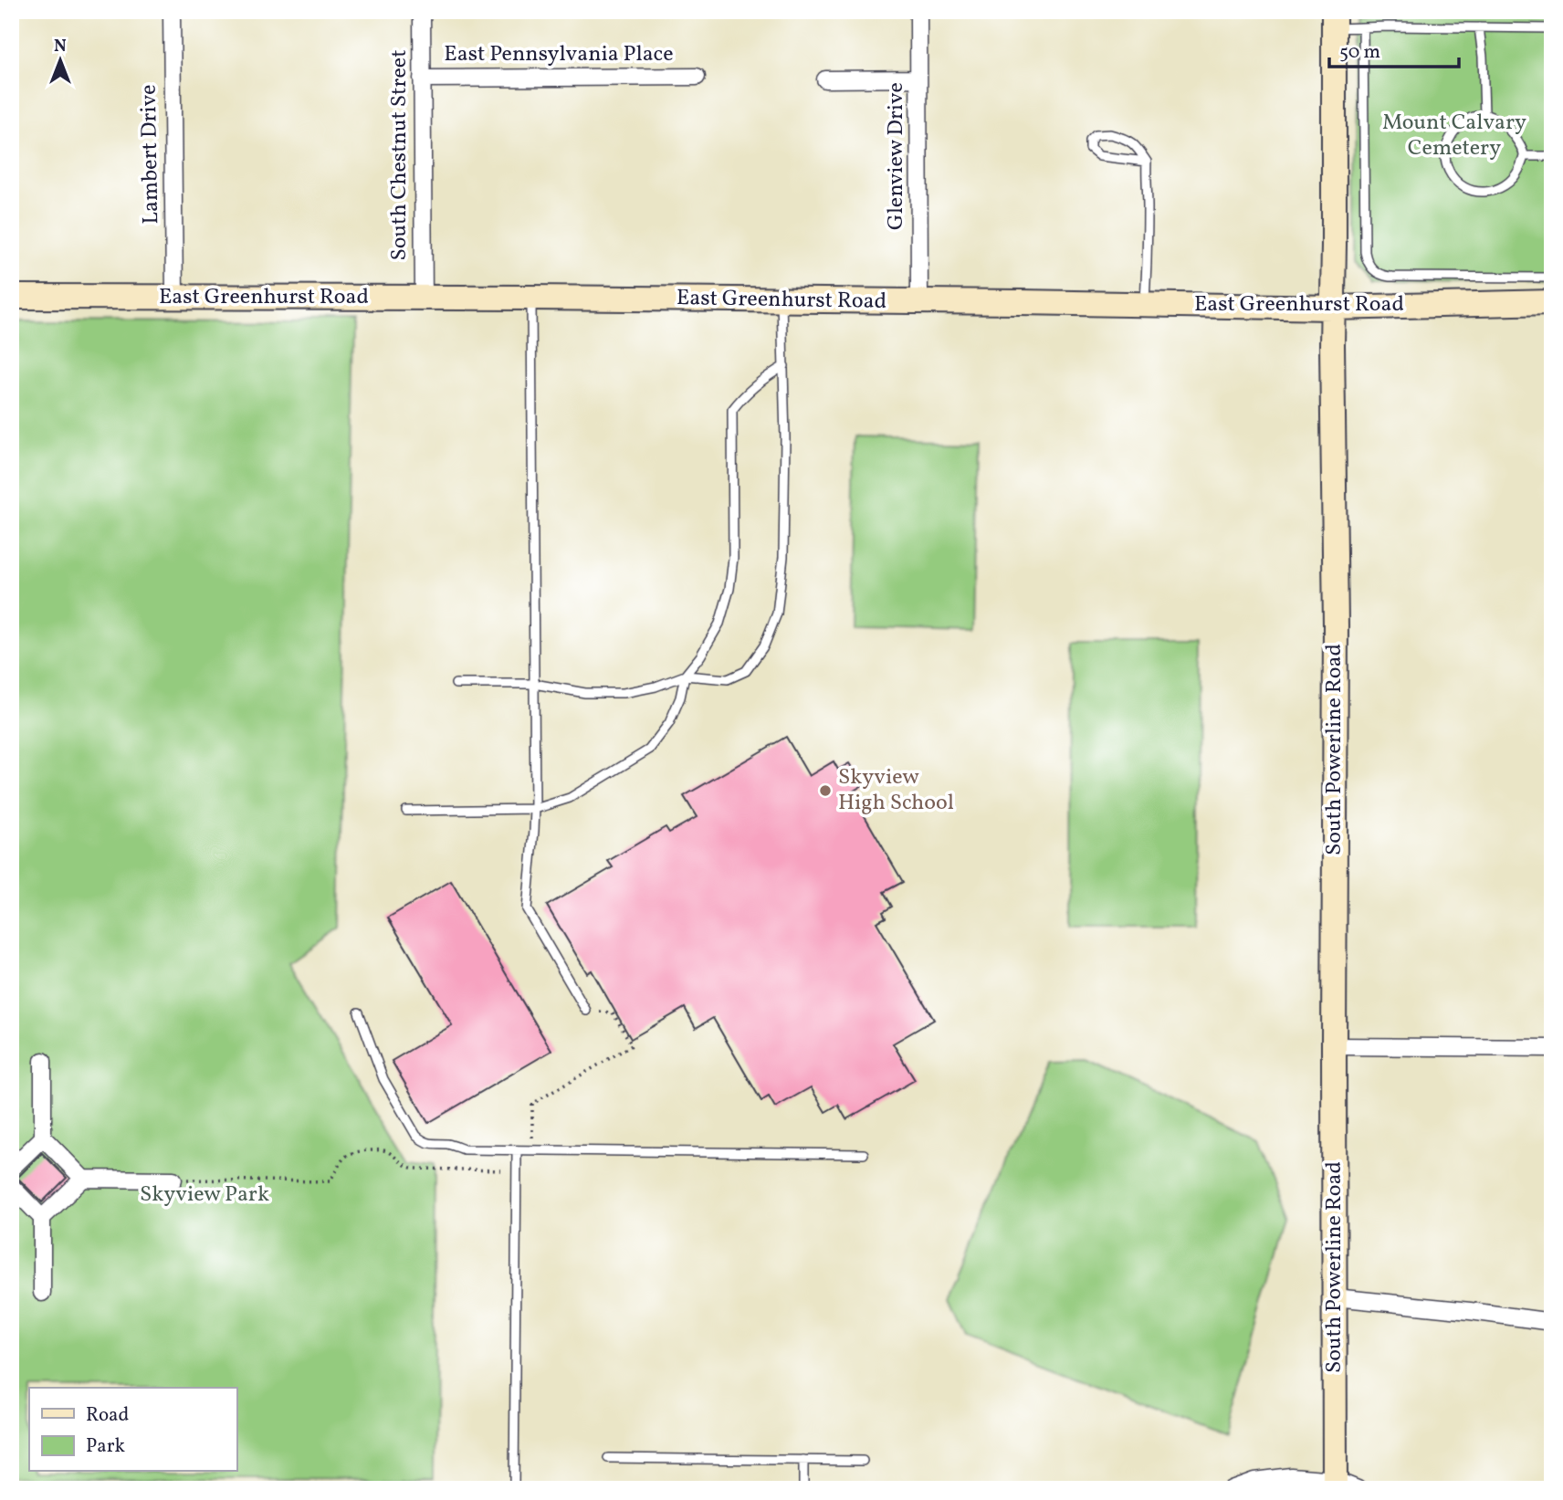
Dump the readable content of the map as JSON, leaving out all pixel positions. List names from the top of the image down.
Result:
{
  "streets": {
    "main road": ["East Greenhurst Road", "South Powerline Road"],
    "street": [
      "East Pennsylvania Place",
      "Lambert Drive",
      "South Chestnut Street",
      "Glenview Drive"
    ]
  },
  "crossings": [
    ["East Pennsylvania Place", "South Chestnut Street"],
    ["Lambert Drive", "East Greenhurst Road"],
    ["South Chestnut Street", "East Greenhurst Road"],
    ["Glenview Drive", "East Greenhurst Road"],
    ["East Greenhurst Road", "South Powerline Road"]
  ],
  "parks": ["Mount Calvary Cemetery", "Skyview Park"],
  "places": ["Skyview High School"],
  "legend": ["Road", "Park"],
  "scale_bar": "50 m",
  "north": "top"
}
